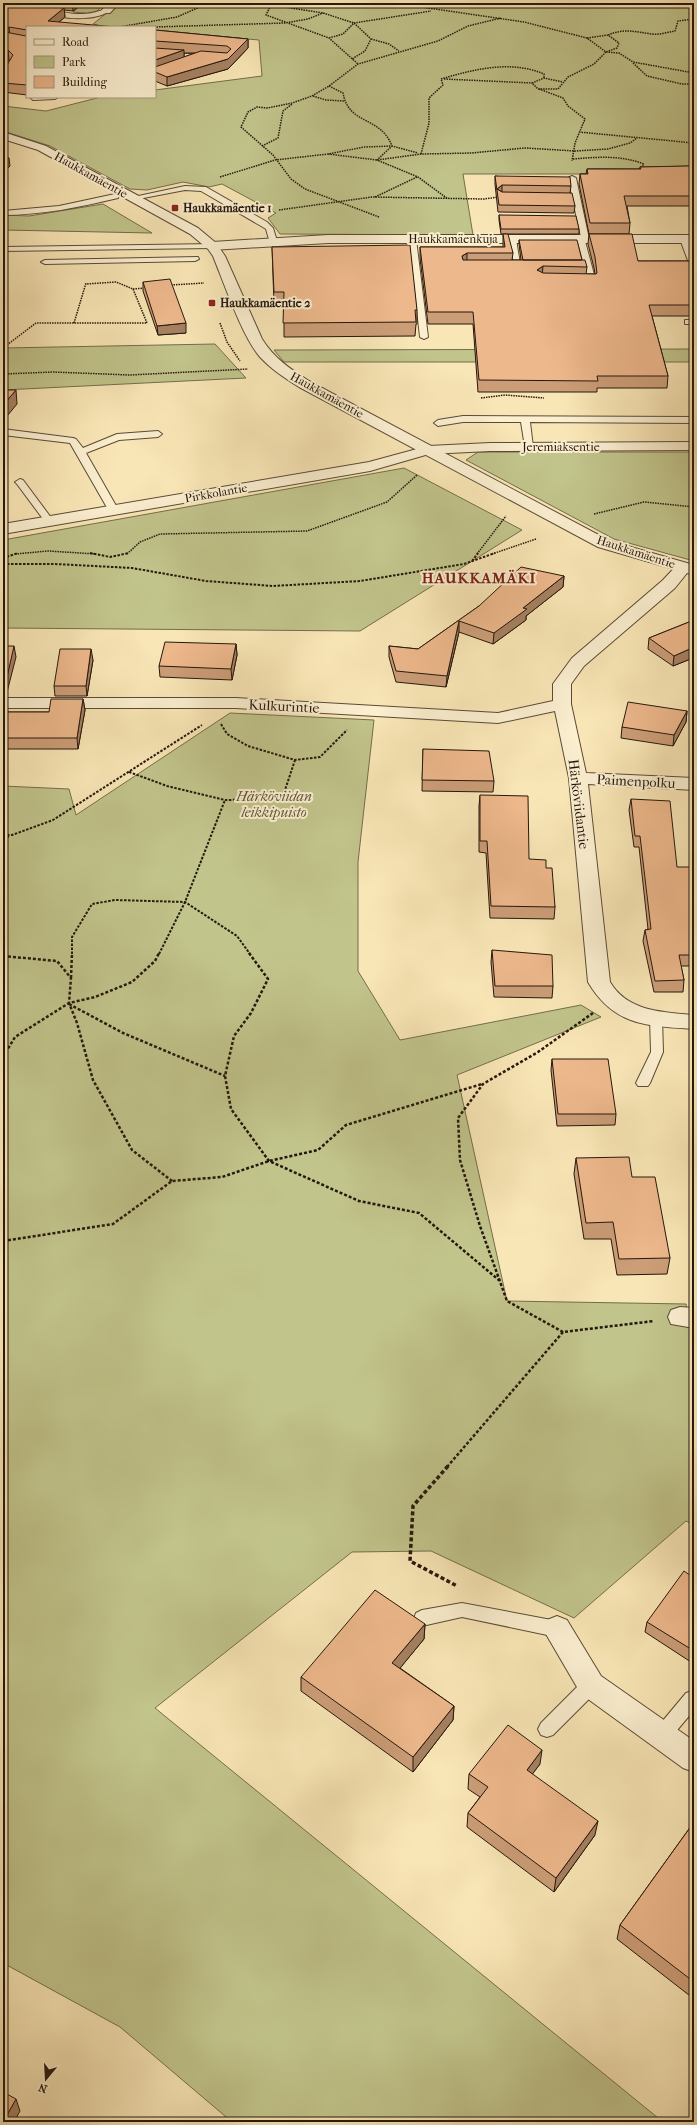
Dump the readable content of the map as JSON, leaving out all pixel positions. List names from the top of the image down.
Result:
{
  "streets": {
    "street": [
      "Haukkamäentie",
      "Haukkamäenkuja",
      "Jeremiaksentie",
      "Pirkkolantie",
      "Kulkurintie",
      "Paimenpolku",
      "Härköviidantie"
    ]
  },
  "crossings": [
    ["Haukkamäentie", "Haukkamäenkuja"],
    ["Haukkamäentie", "Jeremiaksentie"],
    ["Haukkamäentie", "Pirkkolantie"],
    ["Haukkamäentie", "Härköviidantie"],
    ["Jeremiaksentie", "Pirkkolantie"],
    ["Kulkurintie", "Härköviidantie"],
    ["Paimenpolku", "Härköviidantie"]
  ],
  "districts": ["HAUKKAMÄKI"],
  "parks": ["Härköviidan leikkipuisto"],
  "places": {
    "transit": ["Haukkamäentie 1", "Haukkamäentie 2"]
  },
  "legend": ["Road", "Park", "Building"],
  "north": "bottom"
}
